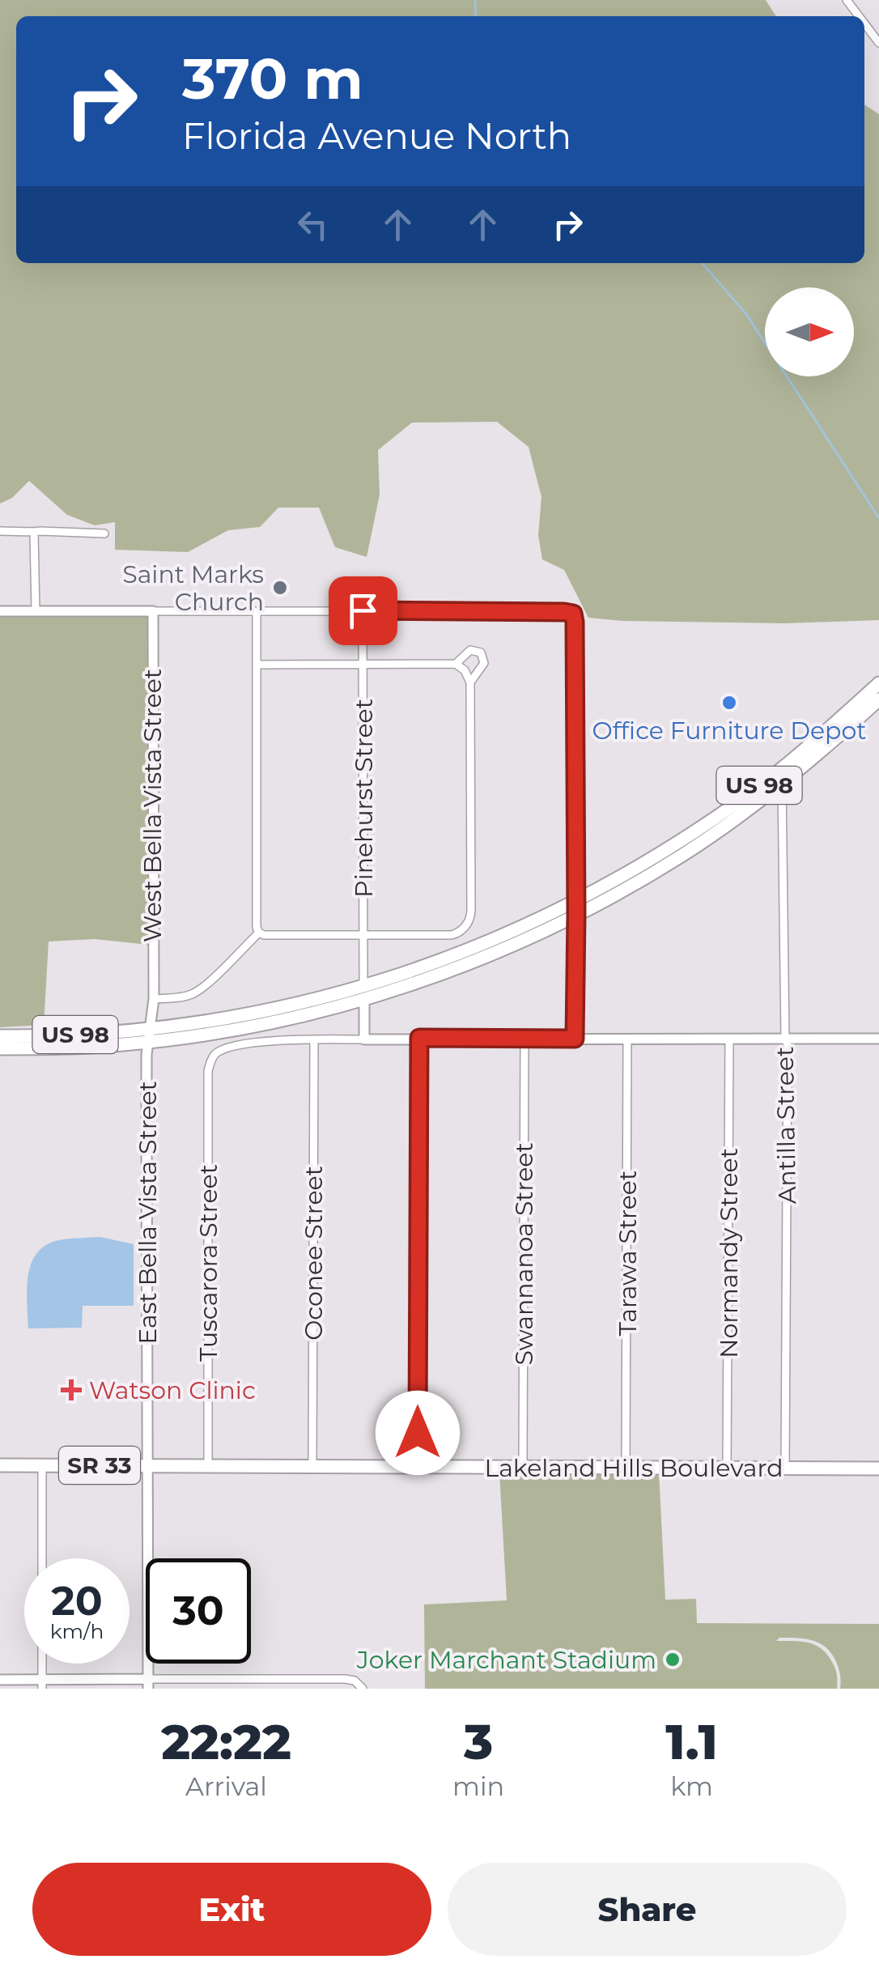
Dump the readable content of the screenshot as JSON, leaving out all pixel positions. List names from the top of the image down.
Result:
{
  "streets": {
    "main road": ["US 98", "SR 33", "Lakeland Hills Boulevard"],
    "street": [
      "Pinehurst Street",
      "West Bella Vista Street",
      "Antilla Street",
      "East Bella Vista Street",
      "Oconee Street",
      "Tarawa Street",
      "Normandy Street",
      "Swannanoa Street",
      "Tuscarora Street"
    ]
  },
  "crossings": [
    ["US 98", "Pinehurst Street"],
    ["US 98", "West Bella Vista Street"],
    ["US 98", "Antilla Street"],
    ["US 98", "East Bella Vista Street"],
    ["West Bella Vista Street", "East Bella Vista Street"],
    ["Antilla Street", "Lakeland Hills Boulevard"],
    ["East Bella Vista Street", "Lakeland Hills Boulevard"],
    ["Oconee Street", "Tuscarora Street"],
    ["Oconee Street", "Lakeland Hills Boulevard"],
    ["Tarawa Street", "Lakeland Hills Boulevard"],
    ["Normandy Street", "Lakeland Hills Boulevard"],
    ["Swannanoa Street", "Lakeland Hills Boulevard"],
    ["Tuscarora Street", "Lakeland Hills Boulevard"]
  ],
  "places": {
    "other": ["Saint Marks Church", "Office Furniture Depot", "Joker Marchant Stadium"],
    "health": ["Watson Clinic"]
  },
  "north": "right",
  "page": {
    "turn": ["370 m", "Florida Avenue North"],
    "speed": "20 km/h",
    "limit": "30",
    "eta": [
      "22:22",
      "Arrival",
      "3",
      "min",
      "1.1",
      "km"
    ],
    "buttons": ["Exit", "Share"]
  }
}
